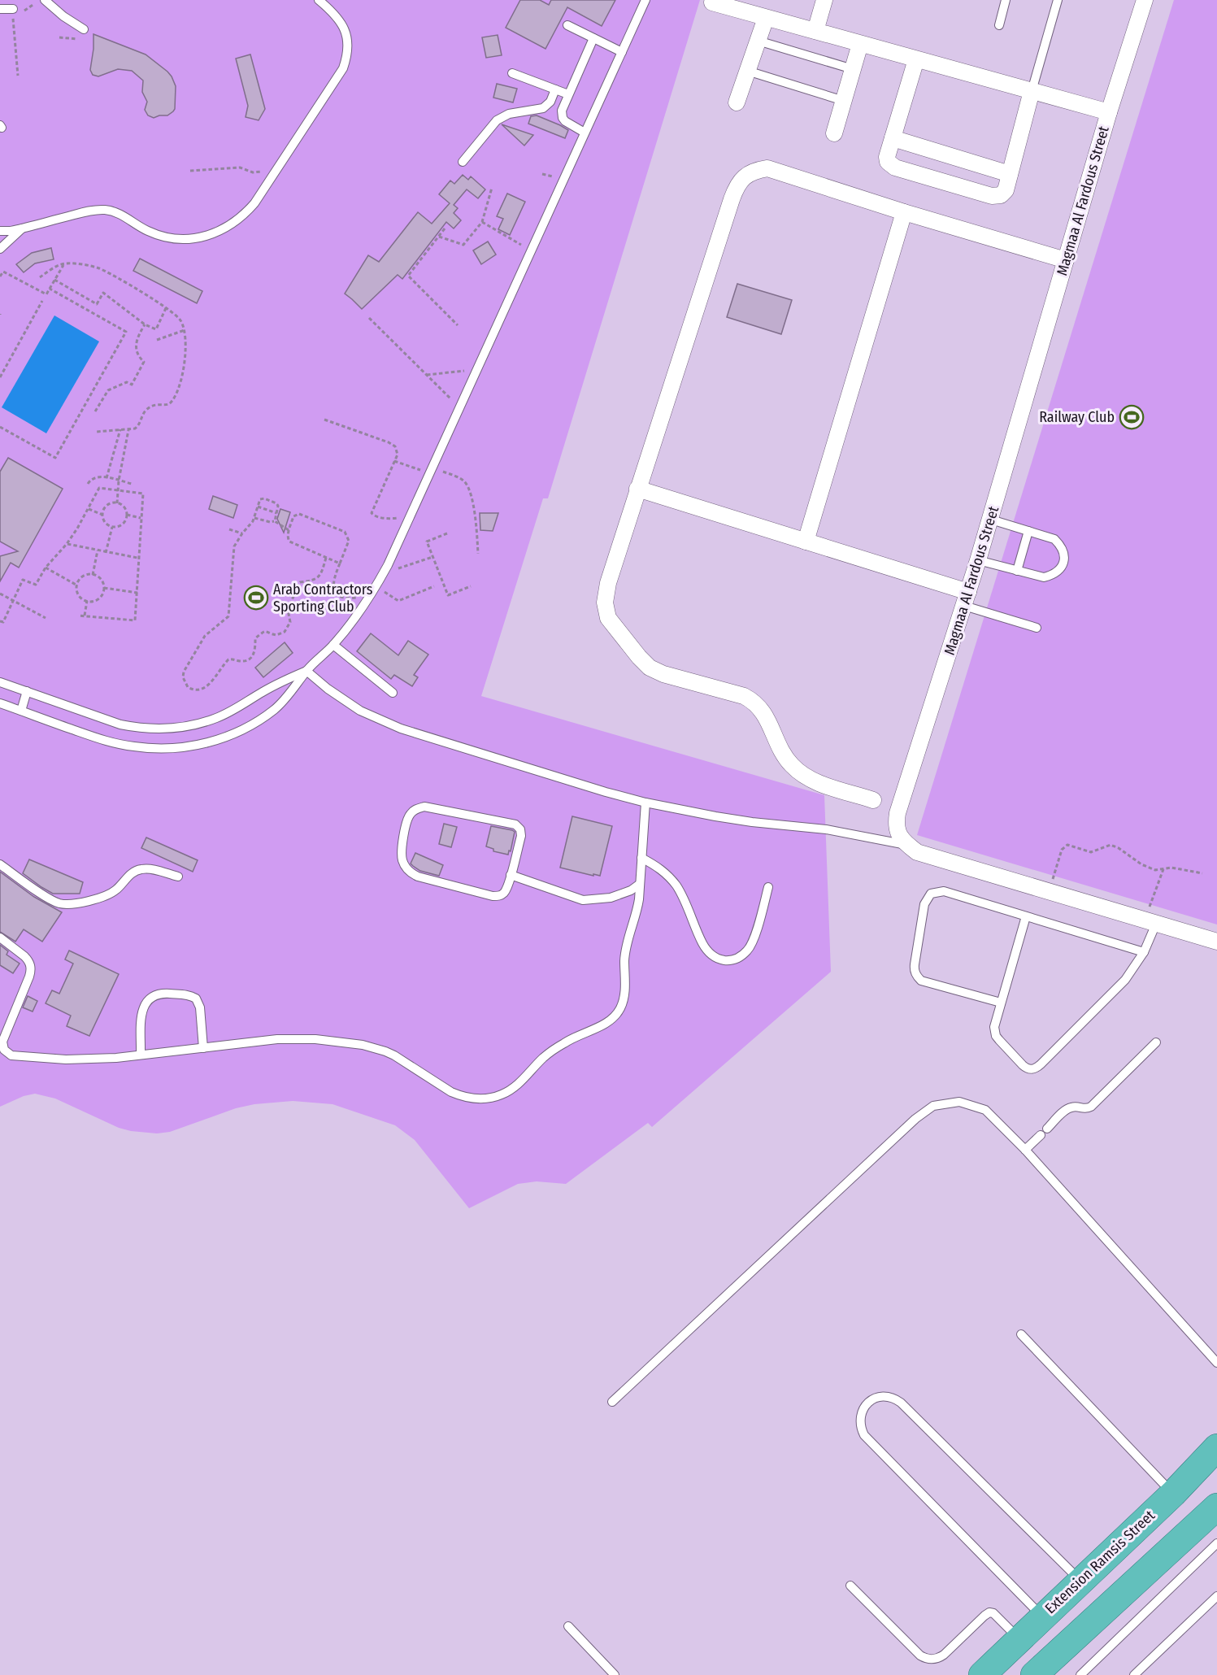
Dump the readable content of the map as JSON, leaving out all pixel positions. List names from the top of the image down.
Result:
{
  "streets": {
    "highway": ["Extension Ramsis Street"],
    "street": ["Magmaa Al Fardous Street"]
  },
  "places": {
    "sports": ["Railway Club", "Arab Contractors Sporting Club"]
  }
}
